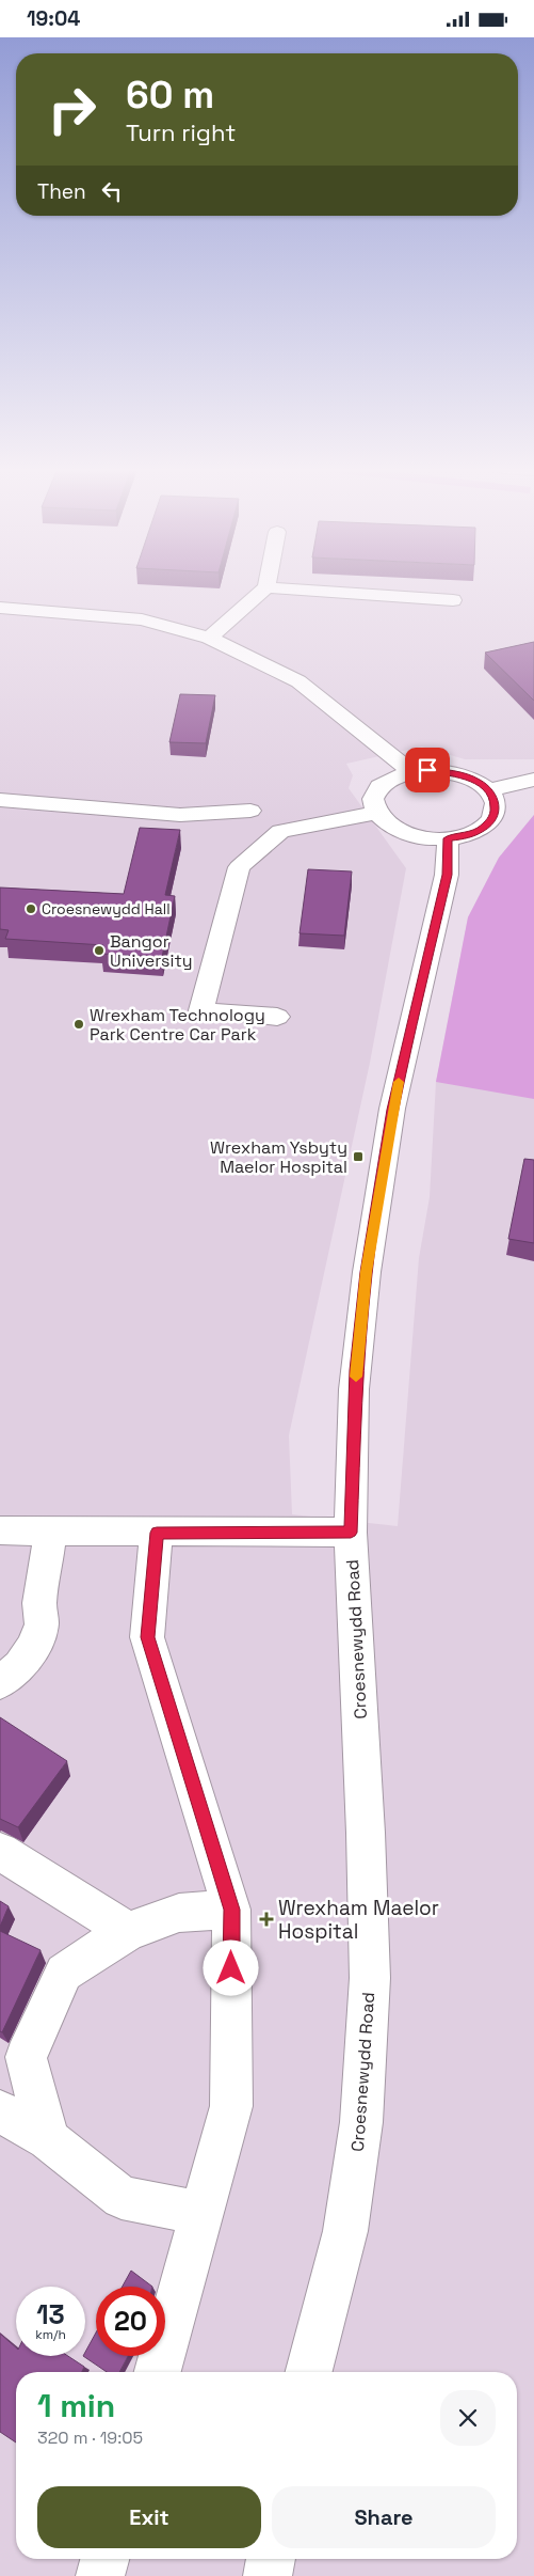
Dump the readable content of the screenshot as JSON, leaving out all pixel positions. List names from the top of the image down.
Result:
{
  "streets": {
    "main road": ["Croesnewydd Road"]
  },
  "places": {
    "other": ["Croesnewydd Hall", "Bangor University", "Wrexham Technology Park Centre Car Park"],
    "transit": ["Wrexham Ysbyty Maelor Hospital"],
    "health": ["Wrexham Maelor Hospital"]
  },
  "page": {
    "status": "19:04",
    "turn": ["60 m", "Turn right"],
    "then": "Then",
    "speed": "13 km/h",
    "limit": "20",
    "heading": ["1 min", "320 m · 19:05"],
    "buttons": ["Exit", "Share"]
  }
}
